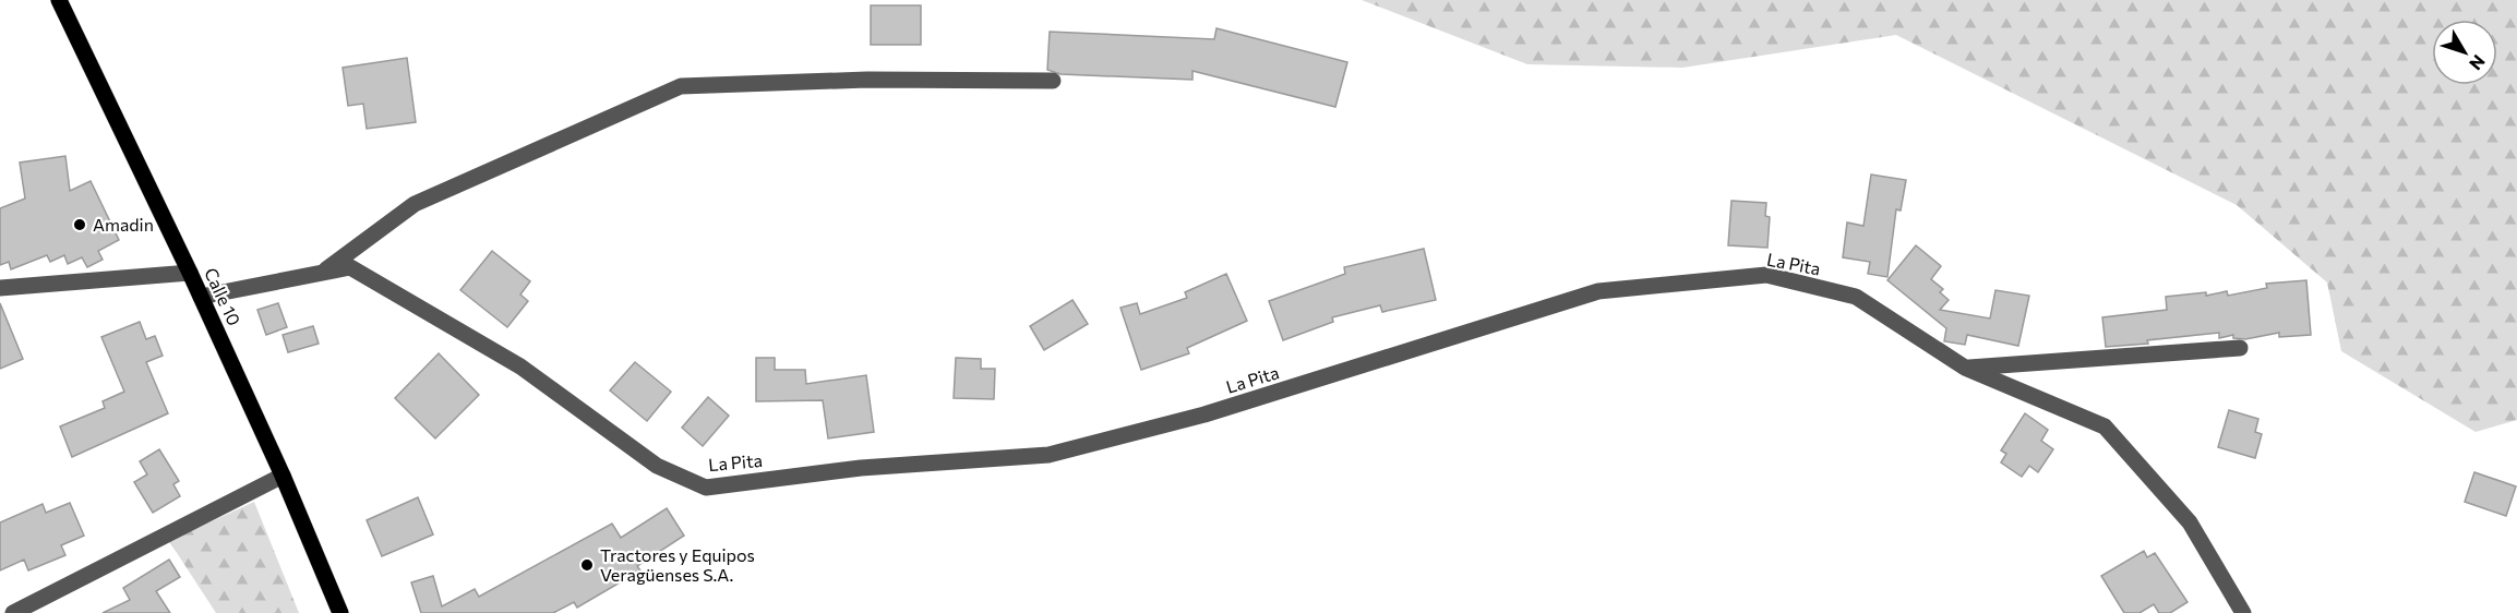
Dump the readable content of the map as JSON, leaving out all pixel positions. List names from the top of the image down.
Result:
{
  "streets": {
    "main road": ["Calle 10"],
    "street": ["La Pita"]
  },
  "crossings": [
    ["La Pita", "Calle 10"]
  ],
  "places": ["Amadin", "Tractores y Equipos Veragüenses S.A."],
  "north": "bottom right"
}
